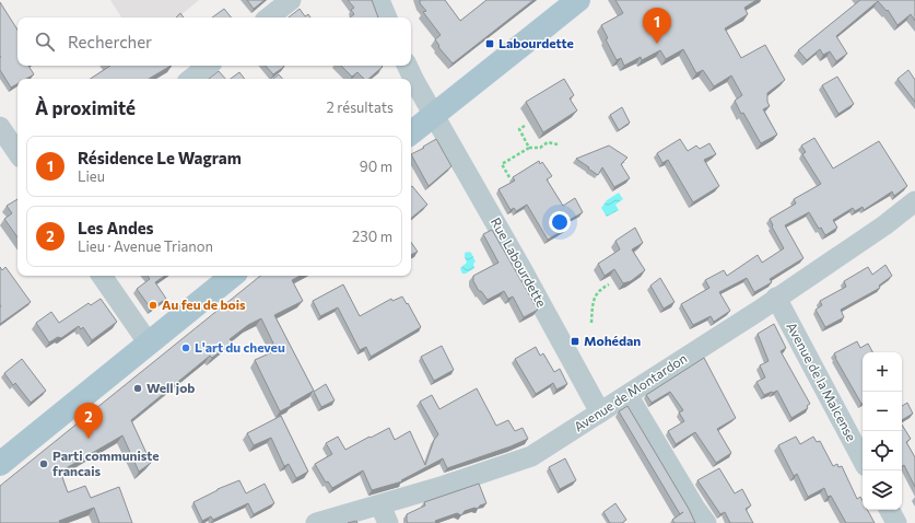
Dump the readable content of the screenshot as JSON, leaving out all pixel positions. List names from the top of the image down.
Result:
{
  "streets": {
    "street": ["Rue Labourdette", "Avenue de la Malcense", "Avenue de Montardon"]
  },
  "crossings": [
    ["Rue Labourdette", "Avenue de Montardon"],
    ["Avenue de la Malcense", "Avenue de Montardon"]
  ],
  "places": {
    "transit": ["Labourdette", "Mohédan"],
    "other": [
      "Au feu de bois",
      "L'art du cheveu",
      "Well job",
      "Parti communiste francais"
    ]
  },
  "page": {
    "pins": ["1", "2"],
    "search": "Rechercher",
    "heading": ["À proximité", "2 résultats"],
    "list": [
      {
        "mark": "1",
        "name": "Résidence Le Wagram",
        "note": "Lieu",
        "value": "90 m"
      },
      {
        "mark": "2",
        "name": "Les Andes",
        "note": "Lieu · Avenue Trianon",
        "value": "230 m"
      }
    ],
    "map_buttons": ["+", "−"]
  }
}
